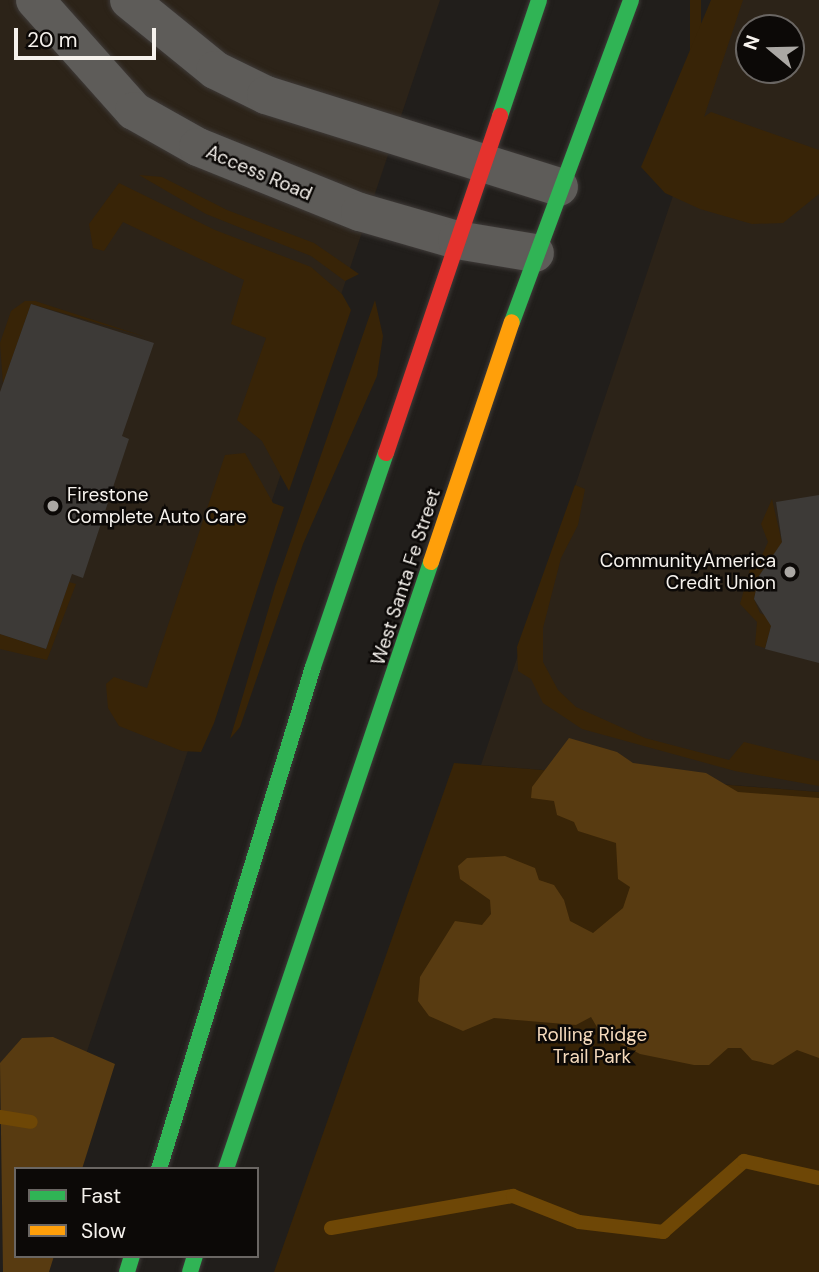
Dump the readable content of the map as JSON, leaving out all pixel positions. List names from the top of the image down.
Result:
{
  "streets": {
    "street": ["Access Road", "West Santa Fe Street"]
  },
  "crossings": [
    ["Access Road", "West Santa Fe Street"]
  ],
  "parks": ["Rolling Ridge Trail Park"],
  "places": ["Firestone Complete Auto Care", "CommunityAmerica Credit Union"],
  "legend": ["Fast", "Slow"],
  "scale_bar": "20 m",
  "north": "left"
}
